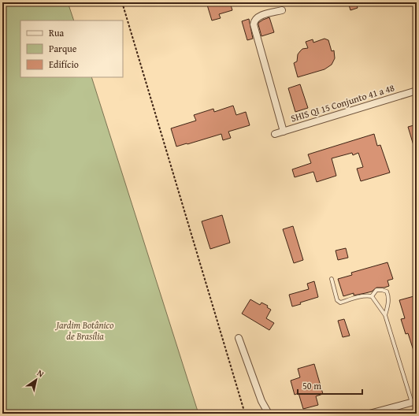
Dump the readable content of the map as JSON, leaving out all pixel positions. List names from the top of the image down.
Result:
{
  "streets": {
    "street": ["SHIS QI 15 Conjunto 41 a 48"]
  },
  "parks": ["Jardim Botânico de Brasília"],
  "legend": ["Rua", "Parque", "Edifício"],
  "scale_bar": "50 m",
  "north": "top right"
}
